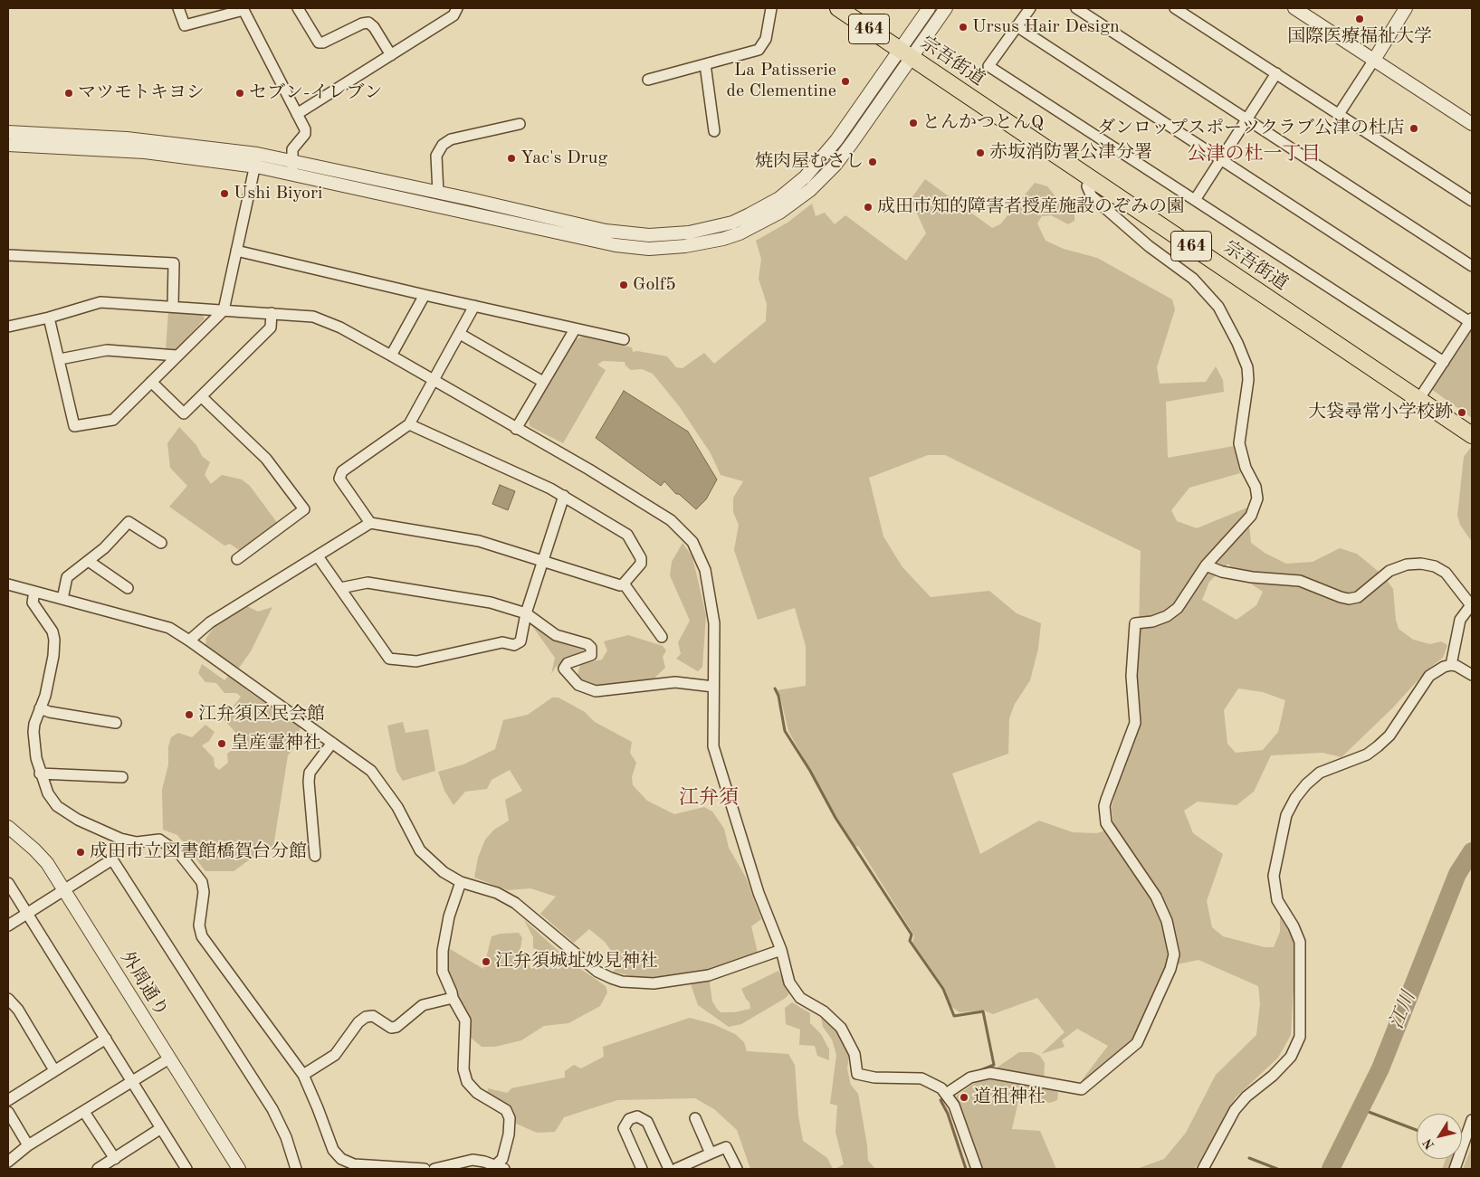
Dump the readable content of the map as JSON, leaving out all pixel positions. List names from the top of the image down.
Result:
{
  "streets": {
    "highway": ["464", "宗吾街道"],
    "street": ["外周通り"]
  },
  "districts": ["公津の杜一丁目", "江弁須"],
  "water": ["江川"],
  "places": [
    "国際医療福祉大学",
    "Ursus Hair Design",
    "La Patisserie de Clementine",
    "マツモトキヨシ",
    "セブン-イレブン",
    "とんかつとんQ",
    "ダンロップスポーツクラブ公津の杜店",
    "赤坂消防署公津分署",
    "Yac's Drug",
    "焼肉屋むさし",
    "Ushi Biyori",
    "成田市知的障害者授産施設のぞみの園",
    "Golf5",
    "大袋尋常小学校跡",
    "江弁須区民会館",
    "皇産霊神社",
    "成田市立図書館橋賀台分館",
    "江弁須城址妙見神社",
    "道祖神社"
  ],
  "north": "bottom left"
}
